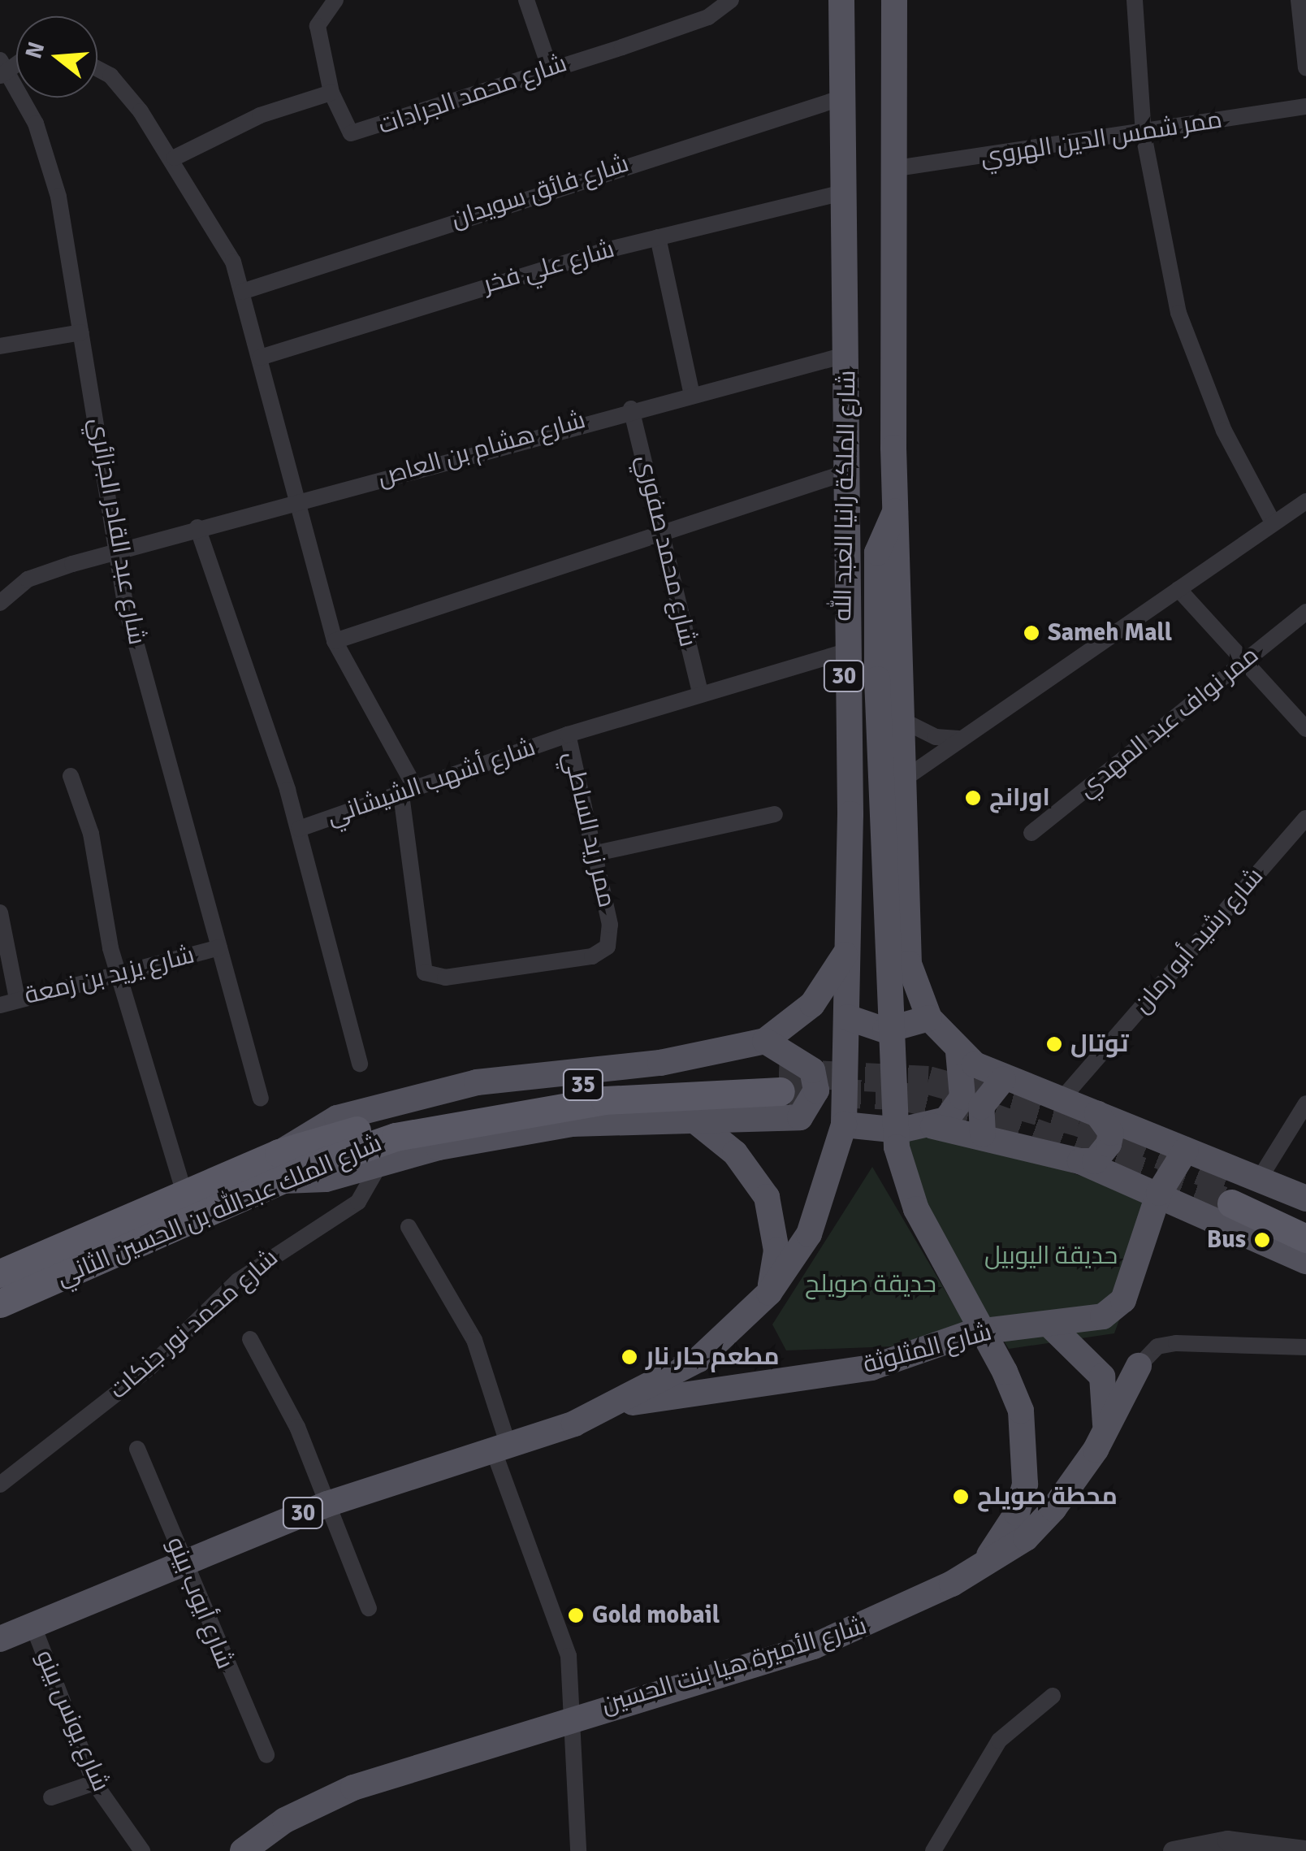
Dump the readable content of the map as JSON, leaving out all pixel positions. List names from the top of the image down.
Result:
{
  "streets": {
    "highway": ["35", "شارع الملك عبدالله بن الحسين الثاني"],
    "main road": [
      "شارع الملكة رانيا العبد الله",
      "30",
      "شارع المثلوثة",
      "شارع الأميرة هيا بنت الحسين"
    ],
    "street": [
      "شارع محمد الجرادات",
      "ممر شمس الدين الهروي",
      "شارع فائق سويدان",
      "شارع علي فخر",
      "شارع هشام بن العاص",
      "شارع عبد القادر الجزائري",
      "شارع محمد صفوري",
      "ممر نواف عبد المهدي",
      "شارع أشهب الشيشاني",
      "ممر زيد الساطي",
      "شارع رشيد أبو رمان",
      "شارع يزيد بن زمعة",
      "شارع محمد نور جنكات",
      "شارع أيوب بينو",
      "شارع يونس بينو"
    ]
  },
  "crossings": [
    ["ممر شمس الدين الهروي", "شارع الملكة رانيا العبد الله"],
    ["شارع فائق سويدان", "شارع الملكة رانيا العبد الله"],
    ["شارع علي فخر", "شارع الملكة رانيا العبد الله"],
    ["شارع هشام بن العاص", "شارع الملكة رانيا العبد الله"],
    ["شارع هشام بن العاص", "شارع عبد القادر الجزائري"],
    ["شارع هشام بن العاص", "شارع محمد صفوري"],
    ["شارع هشام بن العاص", "شارع أشهب الشيشاني"],
    ["شارع الملكة رانيا العبد الله", "30"],
    ["شارع الملكة رانيا العبد الله", "شارع أشهب الشيشاني"],
    ["شارع عبد القادر الجزائري", "شارع يزيد بن زمعة"],
    ["شارع محمد صفوري", "شارع أشهب الشيشاني"],
    ["30", "شارع المثلوثة"],
    ["30", "شارع أيوب بينو"],
    ["30", "شارع يونس بينو"],
    ["شارع أشهب الشيشاني", "ممر زيد الساطي"]
  ],
  "parks": ["حديقة اليوبيل", "حديقة صويلح"],
  "places": [
    "Sameh Mall",
    "اورانج",
    "توتال",
    "Bus",
    "مطعم حار نار",
    "محطة صويلح",
    "Gold mobail"
  ],
  "north": "left"
}
